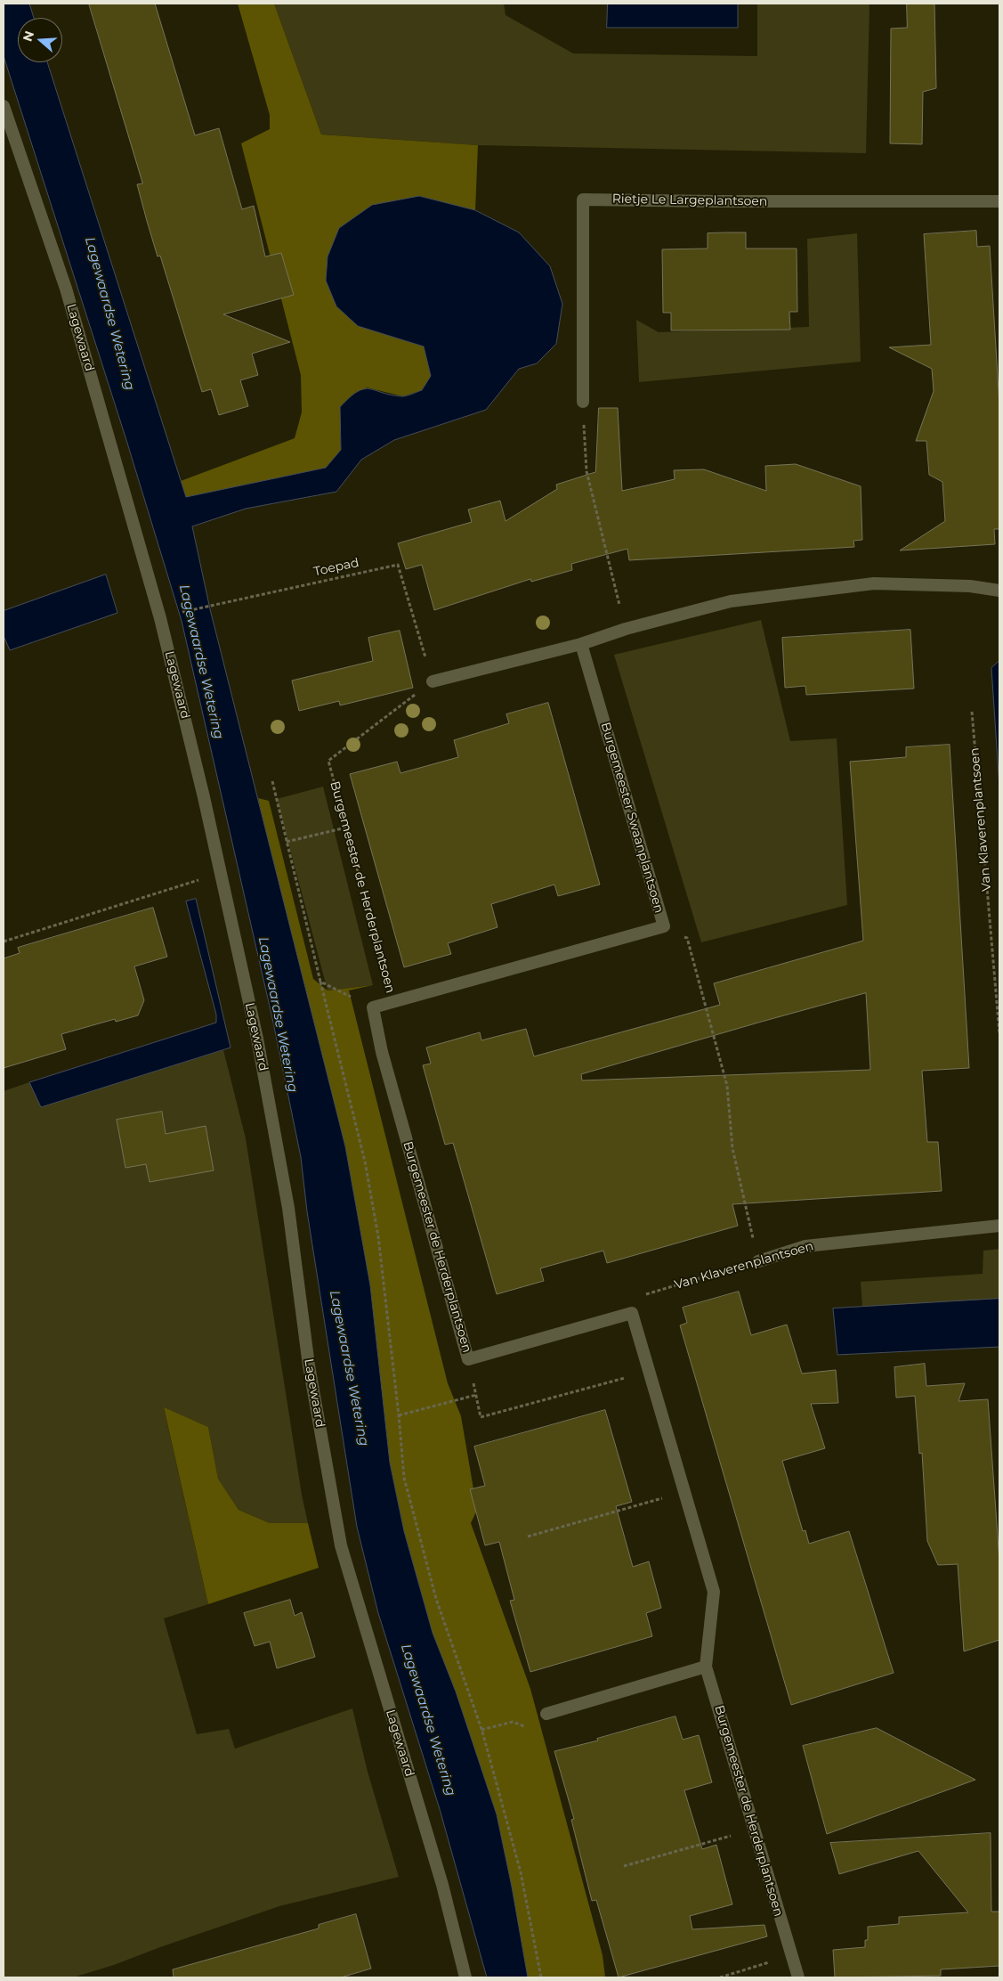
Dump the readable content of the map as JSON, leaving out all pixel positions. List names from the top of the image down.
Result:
{
  "streets": {
    "street": [
      "Rietje Le Largeplantsoen",
      "Lagewaard",
      "Burgemeester Swaanplantsoen",
      "Van Klaverenplantsoen",
      "Burgemeester de Herderplantsoen"
    ],
    "path": ["Toepad"]
  },
  "crossings": [
    ["Lagewaard", "Toepad"],
    ["Toepad", "Burgemeester de Herderplantsoen"],
    ["Burgemeester Swaanplantsoen", "Burgemeester de Herderplantsoen"],
    ["Van Klaverenplantsoen", "Burgemeester de Herderplantsoen"]
  ],
  "water": ["Lagewaardse Wetering"],
  "north": "left"
}
